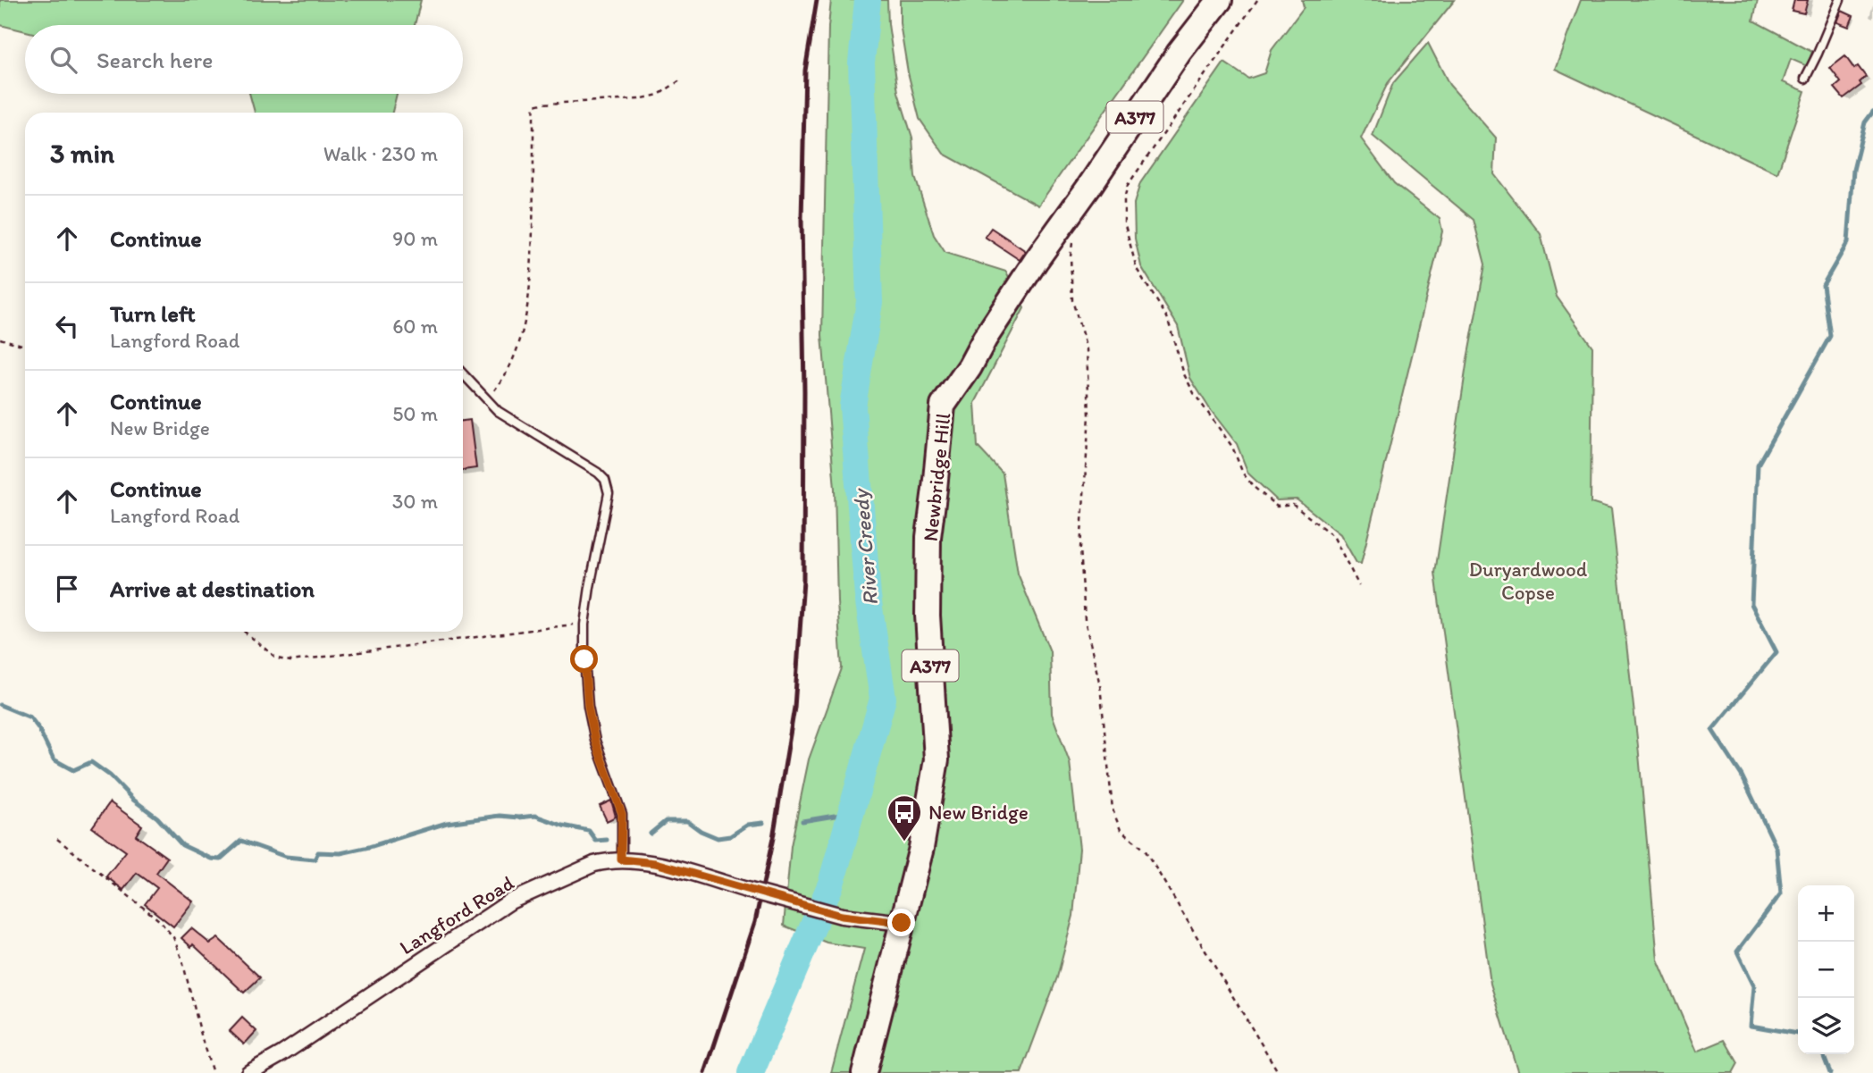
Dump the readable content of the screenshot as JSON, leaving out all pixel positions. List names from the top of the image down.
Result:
{
  "streets": {
    "highway": ["A377", "Newbridge Hill"],
    "street": ["Langford Road"]
  },
  "crossings": [
    ["A377", "Newbridge Hill"],
    ["A377", "Langford Road"],
    ["Newbridge Hill", "Langford Road"]
  ],
  "water": ["River Creedy"],
  "parks": ["Duryardwood Copse"],
  "places": {
    "bus stop": ["New Bridge"]
  },
  "page": {
    "search": "Search here",
    "heading": ["3 min", "Walk · 230 m"],
    "list": [
      ["Continue", "90 m"],
      ["Turn left", "Langford Road", "60 m"],
      ["Continue", "New Bridge", "50 m"],
      ["Continue", "Langford Road", "30 m"],
      "Arrive at destination"
    ],
    "map_buttons": ["+", "−"]
  }
}
